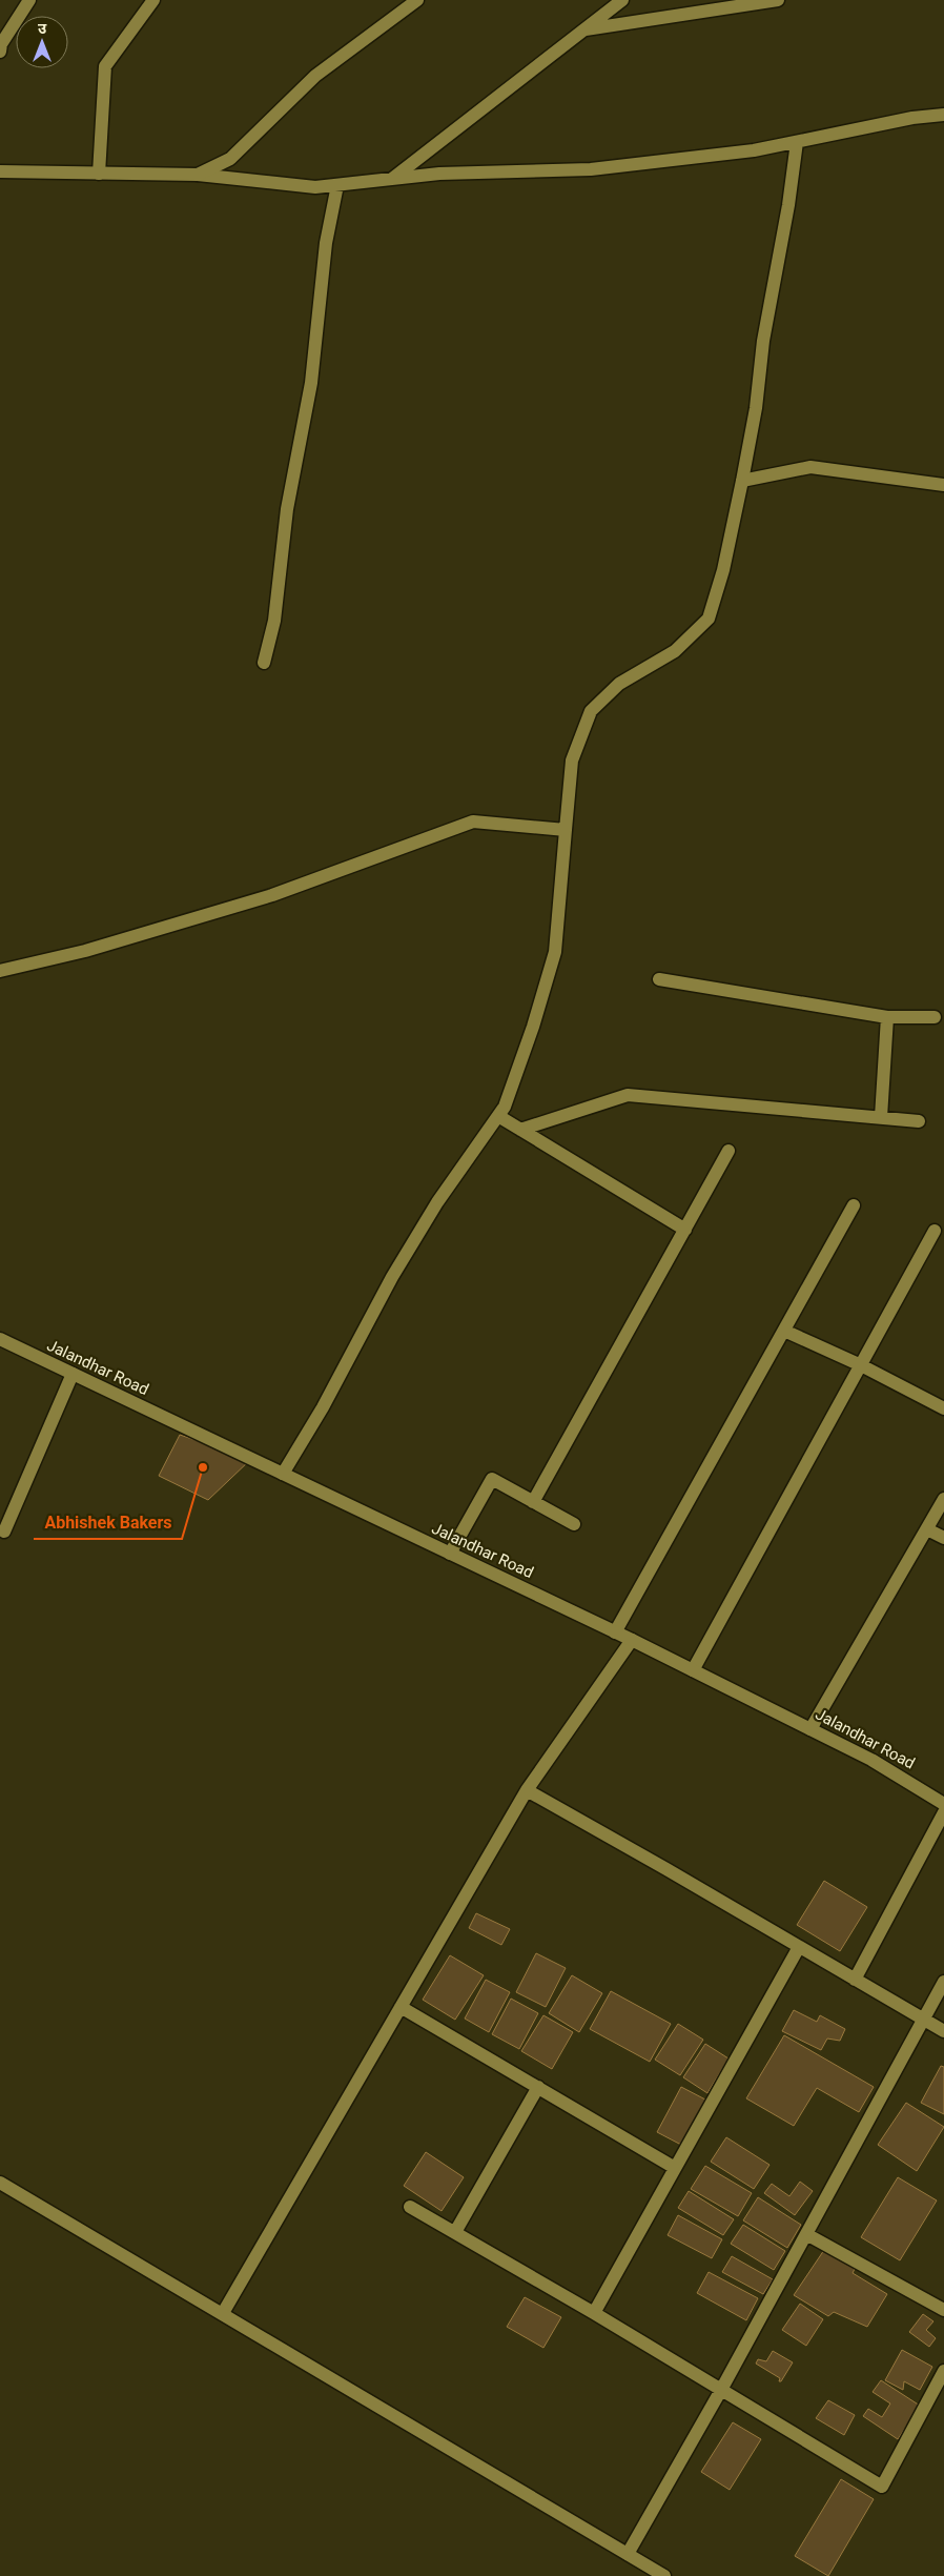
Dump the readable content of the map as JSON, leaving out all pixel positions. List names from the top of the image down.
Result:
{
  "streets": {
    "street": ["Jalandhar Road"]
  },
  "places": ["Abhishek Bakers"],
  "north": "top"
}
